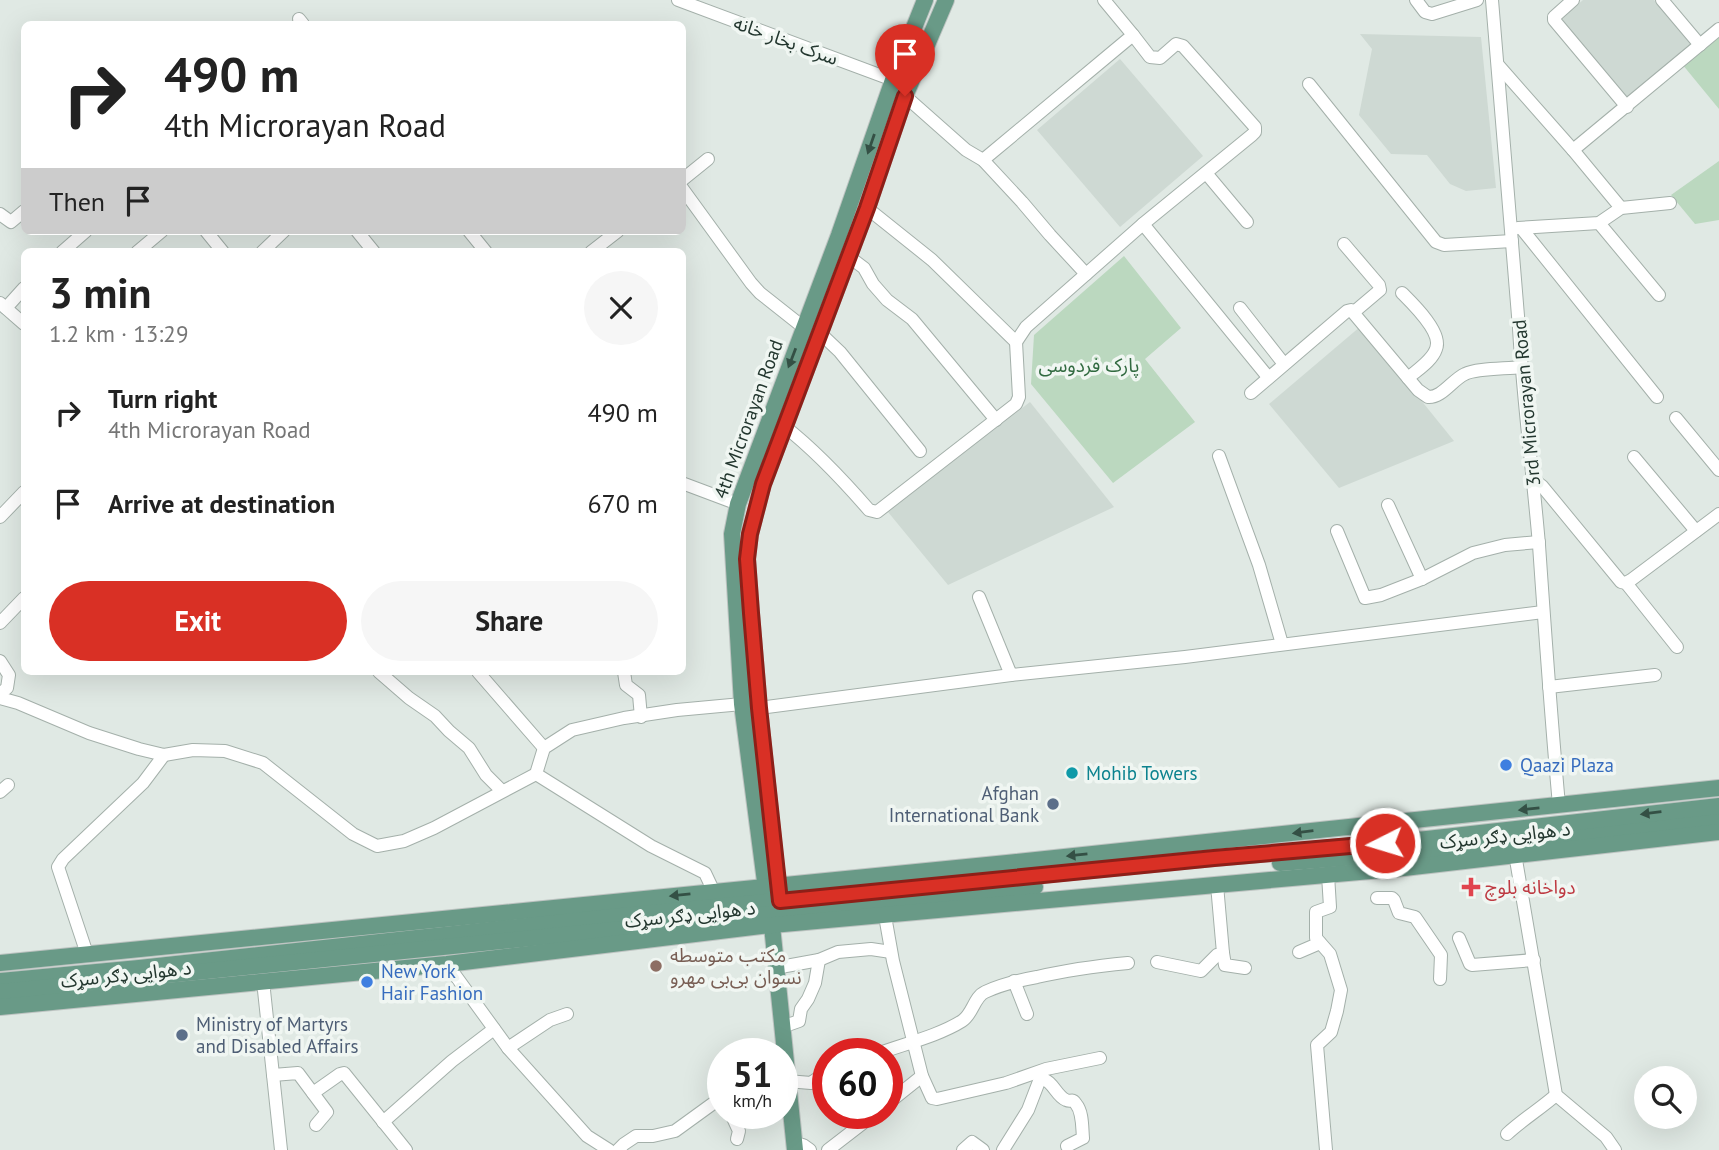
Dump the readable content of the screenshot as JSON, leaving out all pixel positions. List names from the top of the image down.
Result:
{
  "streets": {
    "main road": ["4th Microrayan Road", "د هوایی ډګر سړک"],
    "street": ["سرک بخار خانه", "3rd Microrayan Road"]
  },
  "crossings": [
    ["سرک بخار خانه", "4th Microrayan Road"],
    ["3rd Microrayan Road", "د هوایی ډګر سړک"],
    ["4th Microrayan Road", "د هوایی ډګر سړک"]
  ],
  "parks": ["پارک فردوسی"],
  "places": {
    "other": [
      "Qaazi Plaza",
      "Mohib Towers",
      "Afghan International Bank",
      "مکتب متوسطه نسوان بی‌بی مهرو",
      "New York Hair Fashion",
      "Ministry of Martyrs and Disabled Affairs"
    ],
    "health": ["دواخانه بلوچ"]
  },
  "page": {
    "turn": ["490 m", "4th Microrayan Road"],
    "then": "Then",
    "heading": ["3 min", "1.2 km · 13:29"],
    "list": [
      {
        "name": "Turn right",
        "note": "4th Microrayan Road",
        "value": "490 m"
      },
      {
        "name": "Arrive at destination",
        "value": "670 m"
      }
    ],
    "buttons": ["Exit", "Share"],
    "speed": "51 km/h",
    "limit": "60"
  }
}
